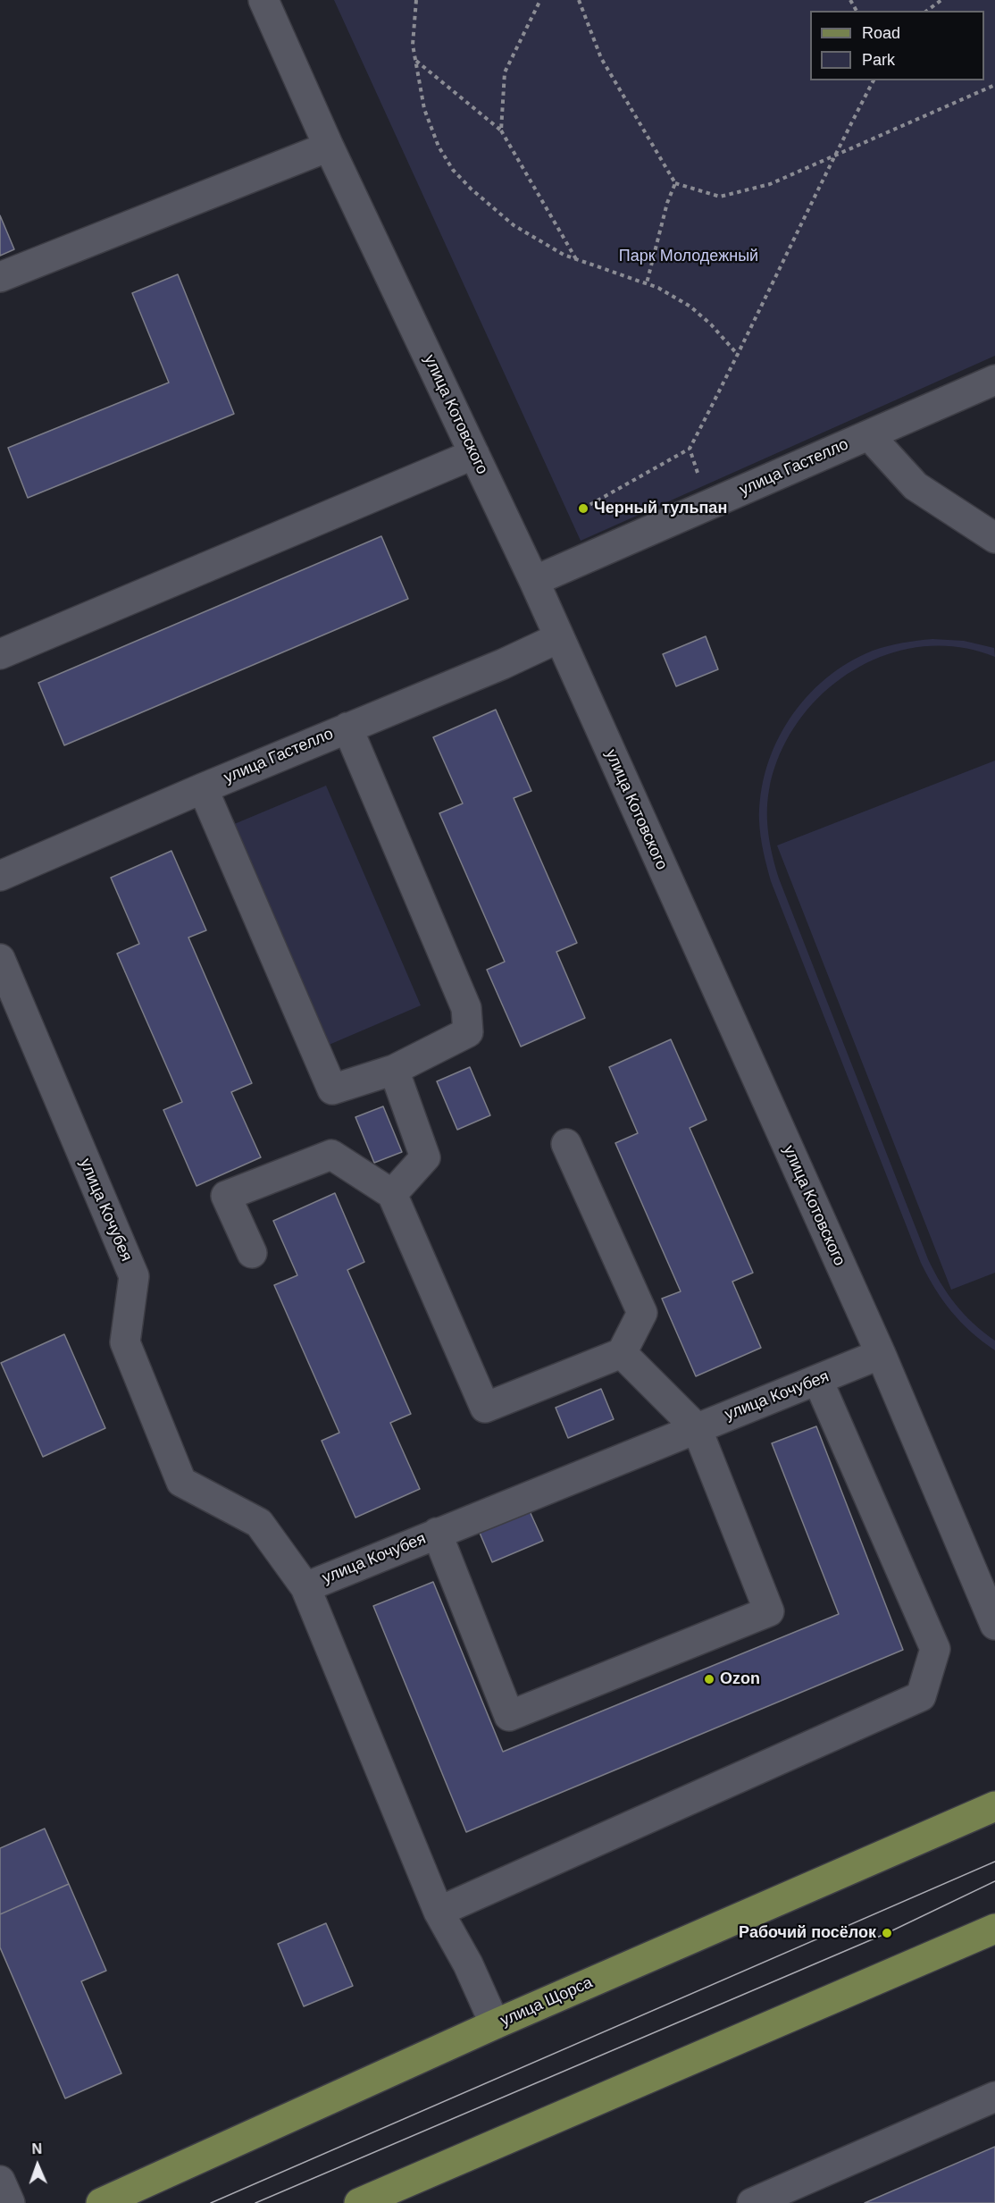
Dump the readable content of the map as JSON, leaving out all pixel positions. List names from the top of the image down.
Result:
{
  "streets": {
    "main road": ["улица Щорса"],
    "street": ["улица Котовского", "улица Гастелло", "улица Кочубея"]
  },
  "crossings": [
    ["улица Котовского", "улица Гастелло"],
    ["улица Котовского", "улица Кочубея"]
  ],
  "parks": ["Парк Молодежный"],
  "places": ["Черный тульпан", "Ozon", "Рабочий посёлок"],
  "legend": ["Road", "Park"],
  "north": "top"
}
